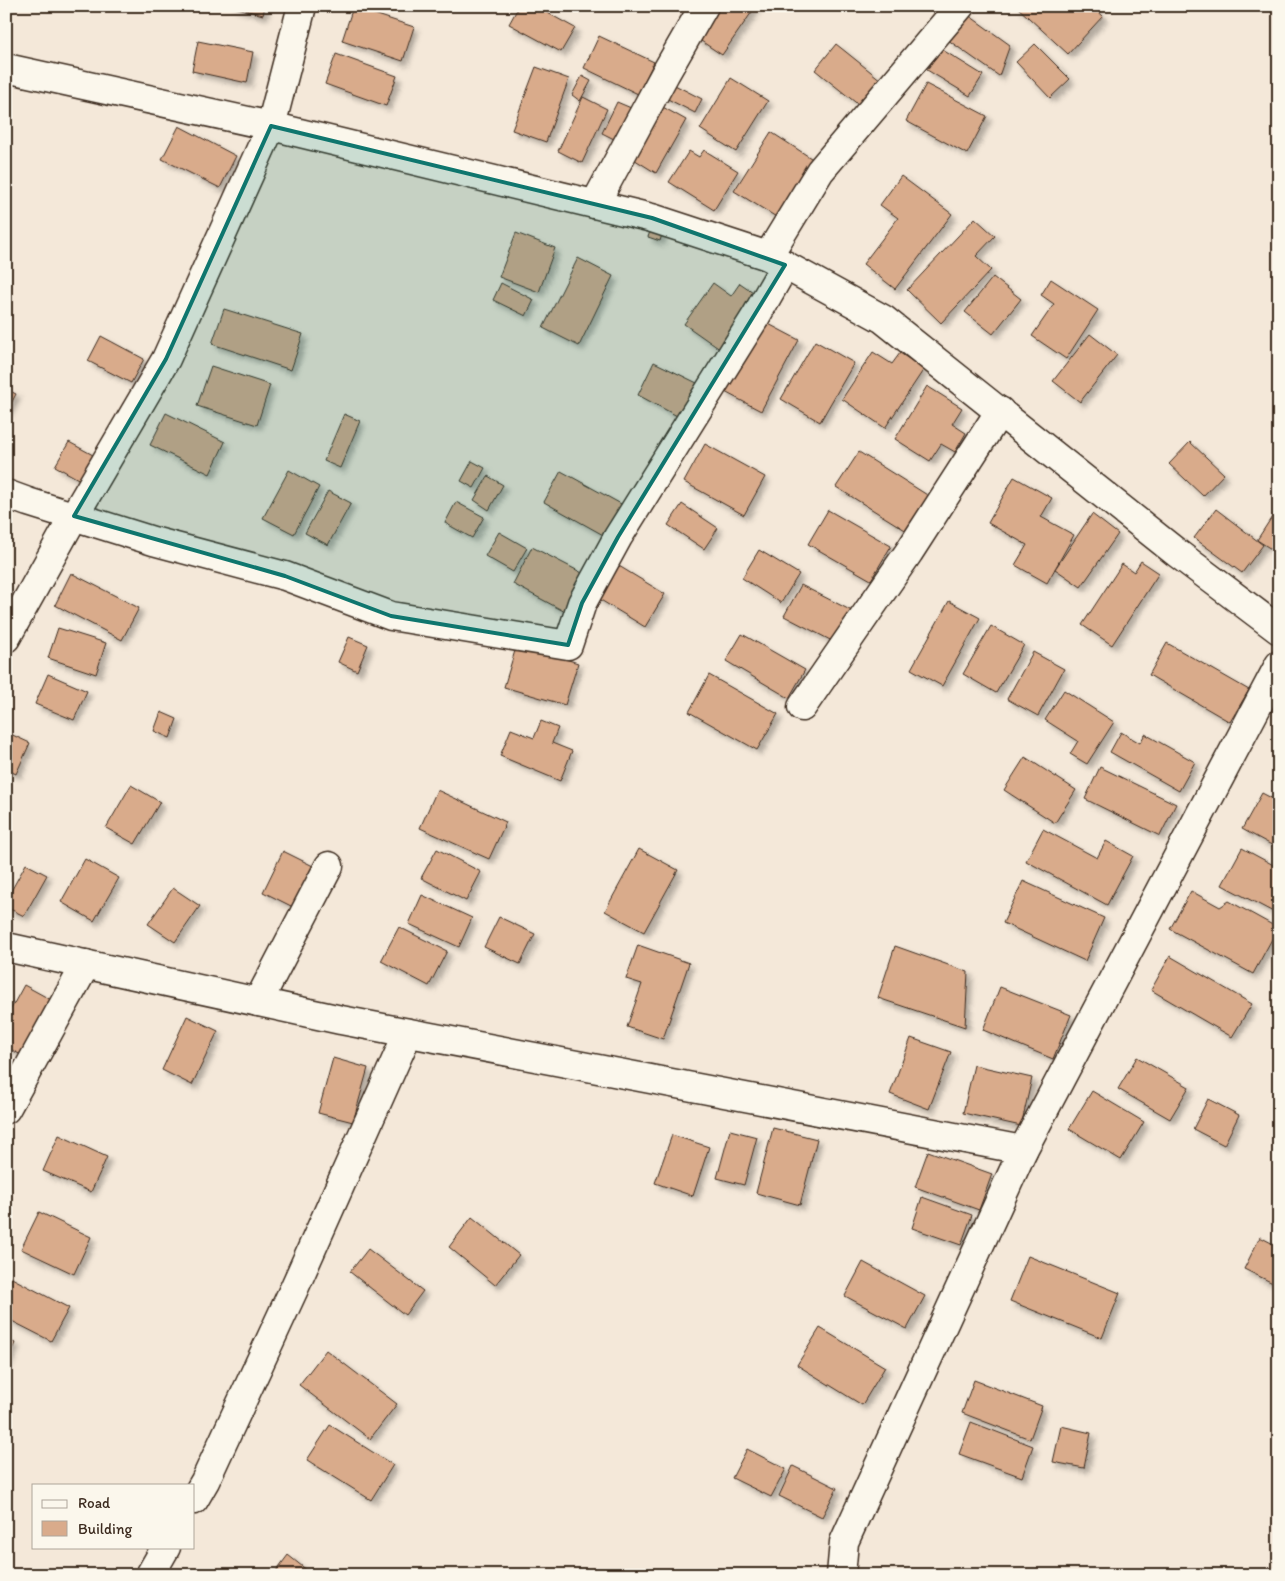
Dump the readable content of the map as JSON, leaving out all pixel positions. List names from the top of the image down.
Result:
{
  "legend": ["Road", "Building"]
}
